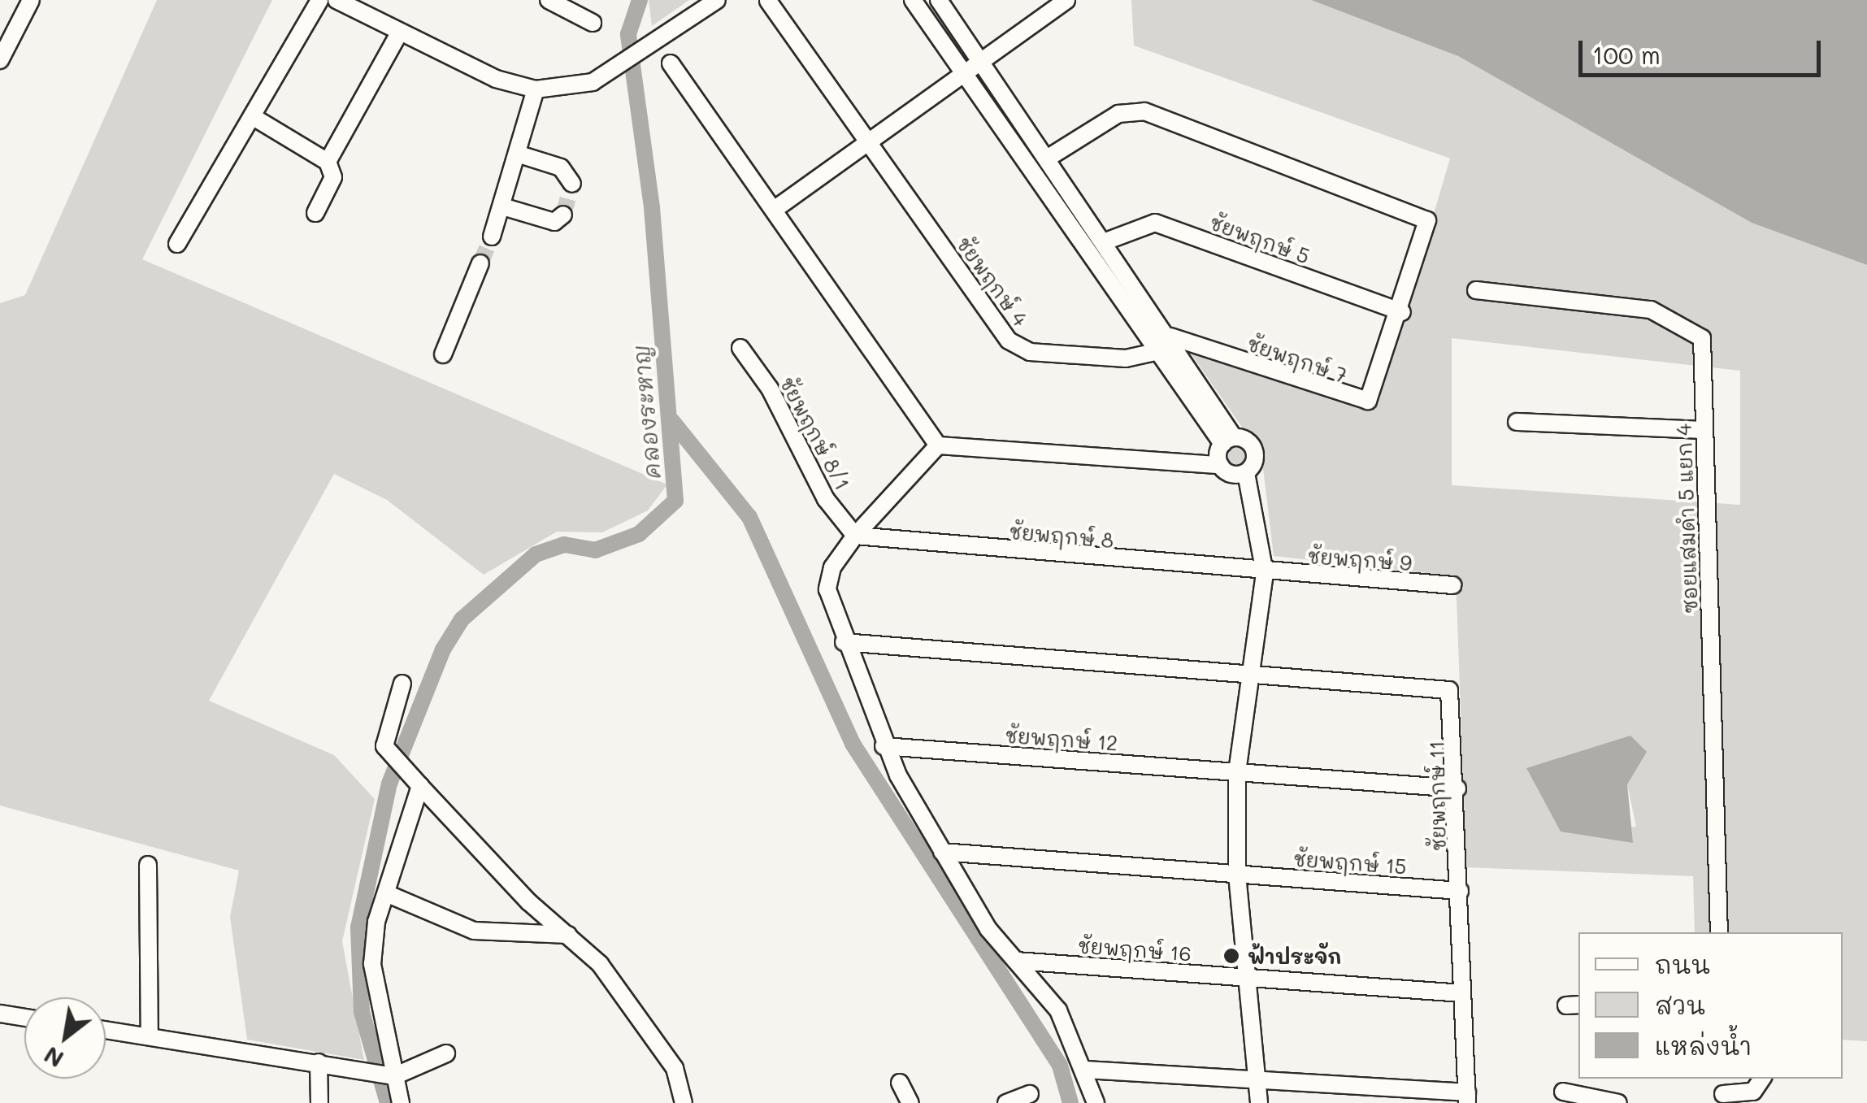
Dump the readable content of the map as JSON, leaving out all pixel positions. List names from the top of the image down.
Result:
{
  "streets": {
    "street": [
      "ชัยพฤกษ์ 5",
      "ชัยพฤกษ์ 4",
      "ชัยพฤกษ์ 7",
      "ชัยพฤกษ์ 8/1",
      "ซอยแสมดำ 5 แยก 4",
      "ชัยพฤกษ์ 8",
      "ชัยพฤกษ์ 9",
      "ชัยพฤกษ์ 12",
      "ชัยพฤกษ์ 11",
      "ชัยพฤกษ์ 15",
      "ชัยพฤกษ์ 16"
    ]
  },
  "crossings": [
    ["ชัยพฤกษ์ 5", "ชัยพฤกษ์ 7"],
    ["ชัยพฤกษ์ 4", "ชัยพฤกษ์ 7"],
    ["ชัยพฤกษ์ 8/1", "ชัยพฤกษ์ 8"],
    ["ชัยพฤกษ์ 8", "ชัยพฤกษ์ 9"],
    ["ชัยพฤกษ์ 12", "ชัยพฤกษ์ 11"],
    ["ชัยพฤกษ์ 11", "ชัยพฤกษ์ 15"],
    ["ชัยพฤกษ์ 11", "ชัยพฤกษ์ 16"]
  ],
  "water": ["คลองระหาญ"],
  "places": ["ฟ้าประจัก"],
  "legend": ["ถนน", "สวน", "แหล่งน้ำ"],
  "scale_bar": "100 m",
  "north": "bottom left"
}
